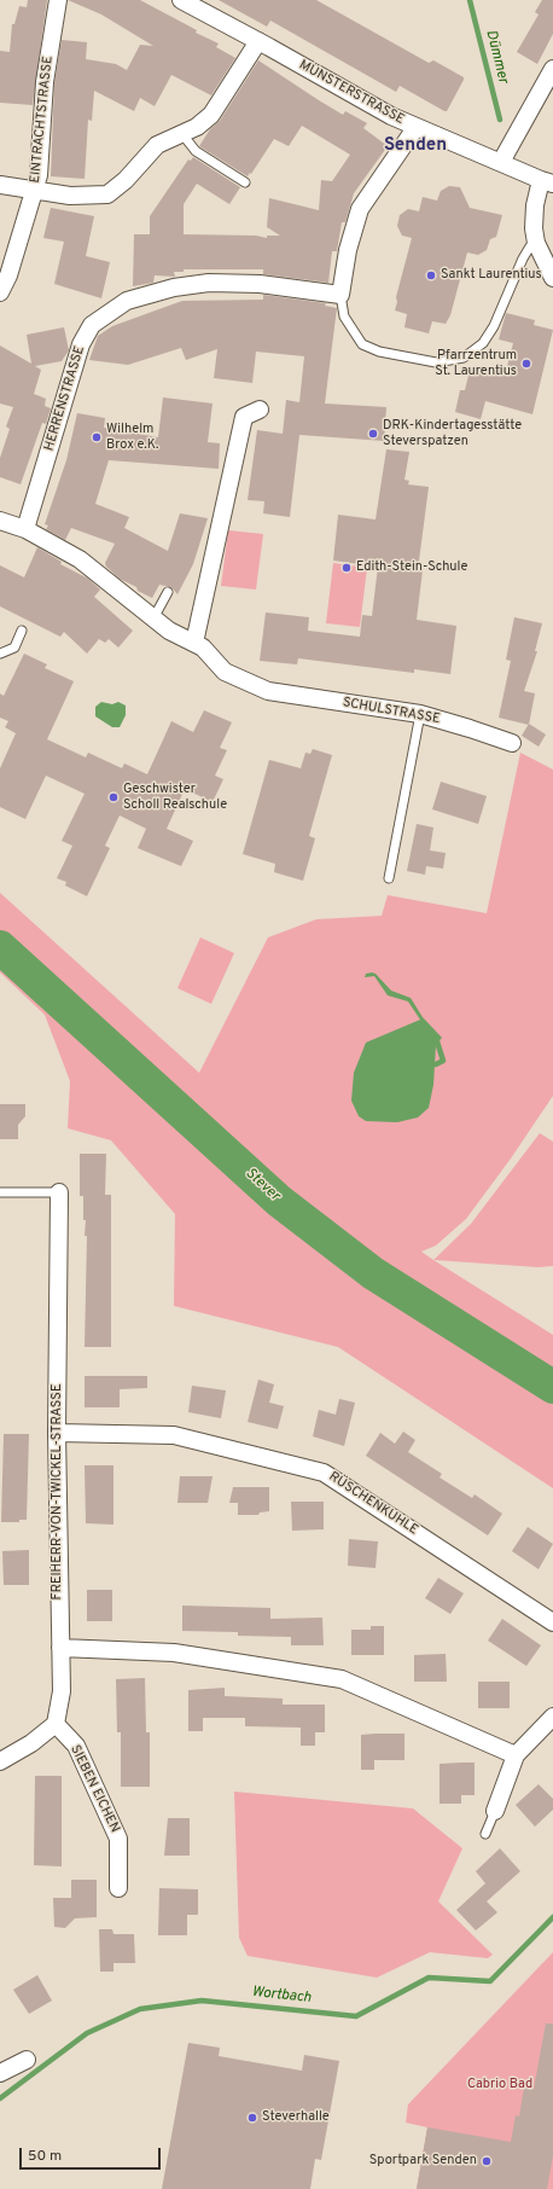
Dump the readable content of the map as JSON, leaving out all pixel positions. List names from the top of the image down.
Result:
{
  "streets": {
    "street": [
      "MÜNSTERSTRASSE",
      "EINTRACHTSTRASSE",
      "HERRENSTRASSE",
      "SCHULSTRASSE",
      "FREIHERR-VON-TWICKEL-STRASSE",
      "RÜSCHENKUHLE",
      "SIEBEN EICHEN"
    ]
  },
  "crossings": [
    ["FREIHERR-VON-TWICKEL-STRASSE", "RÜSCHENKUHLE"],
    ["FREIHERR-VON-TWICKEL-STRASSE", "SIEBEN EICHEN"]
  ],
  "districts": ["Senden"],
  "water": ["Dümmer", "Stever", "Wortbach"],
  "parks": ["Cabrio Bad"],
  "places": [
    "Sankt Laurentius",
    "Pfarrzentrum St. Laurentius",
    "DRK-Kindertagesstätte Steverspatzen",
    "Wilhelm Brox e.K.",
    "Edith-Stein-Schule",
    "Geschwister Scholl Realschule",
    "Steverhalle",
    "Sportpark Senden"
  ],
  "scale_bar": "50 m"
}
